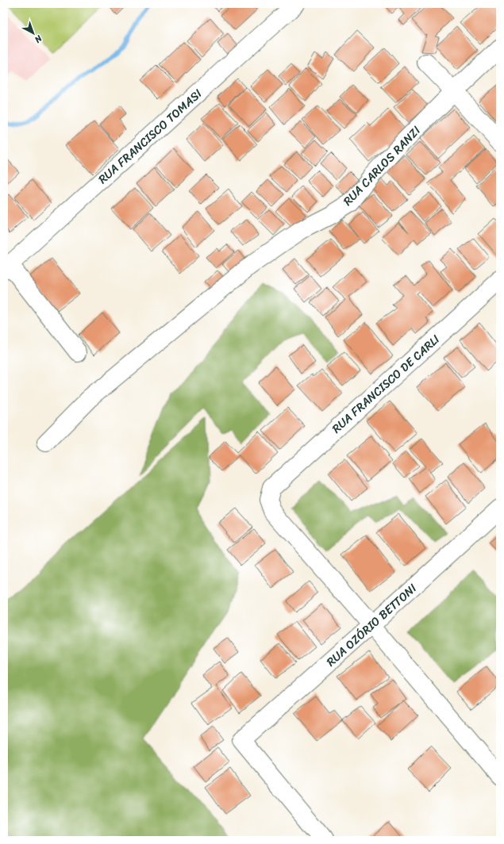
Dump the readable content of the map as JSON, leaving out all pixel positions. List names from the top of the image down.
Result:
{
  "streets": {
    "street": [
      "RUA FRANCISCO TOMASI",
      "RUA CARLOS RANZI",
      "RUA FRANCISCO DE CARLI",
      "RUA OZÓRIO BETTONI"
    ]
  },
  "crossings": [
    ["RUA FRANCISCO DE CARLI", "RUA OZÓRIO BETTONI"]
  ],
  "north": "bottom right"
}
